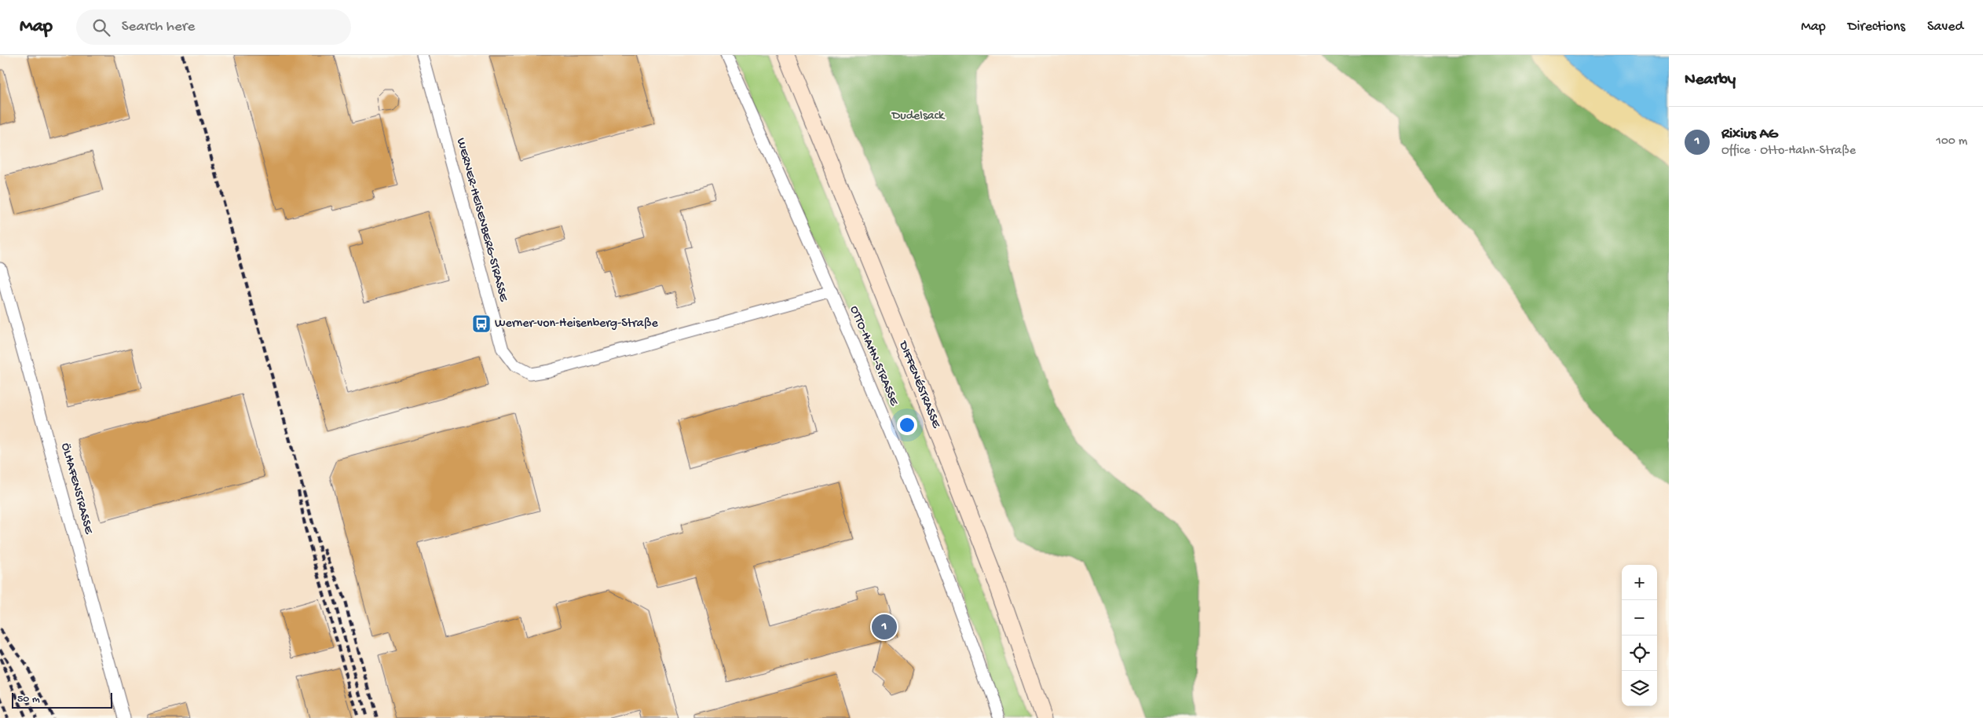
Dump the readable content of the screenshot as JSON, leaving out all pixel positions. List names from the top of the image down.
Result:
{
  "streets": {
    "main road": ["DIFFENÉSTRASSE"],
    "street": ["WERNER-HEISENBERG-STRASSE", "OTTO-HAHN-STRASSE", "ÖLHAFENSTRASSE"]
  },
  "crossings": [
    ["WERNER-HEISENBERG-STRASSE", "OTTO-HAHN-STRASSE"]
  ],
  "parks": ["Dudelsack"],
  "places": {
    "bus stop": ["Werner-von-Heisenberg-Straße"]
  },
  "scale_bar": "50 m",
  "page": {
    "header": "Map",
    "search": "Search here",
    "nav": ["Map", "Directions", "Saved"],
    "heading": "Nearby",
    "list": [
      {
        "mark": "1",
        "name": "Rixius AG",
        "note": "Office · Otto-Hahn-Straße",
        "value": "100 m"
      }
    ],
    "map_buttons": ["+", "−"],
    "pins": "1",
    "scale": "50 m"
  }
}
